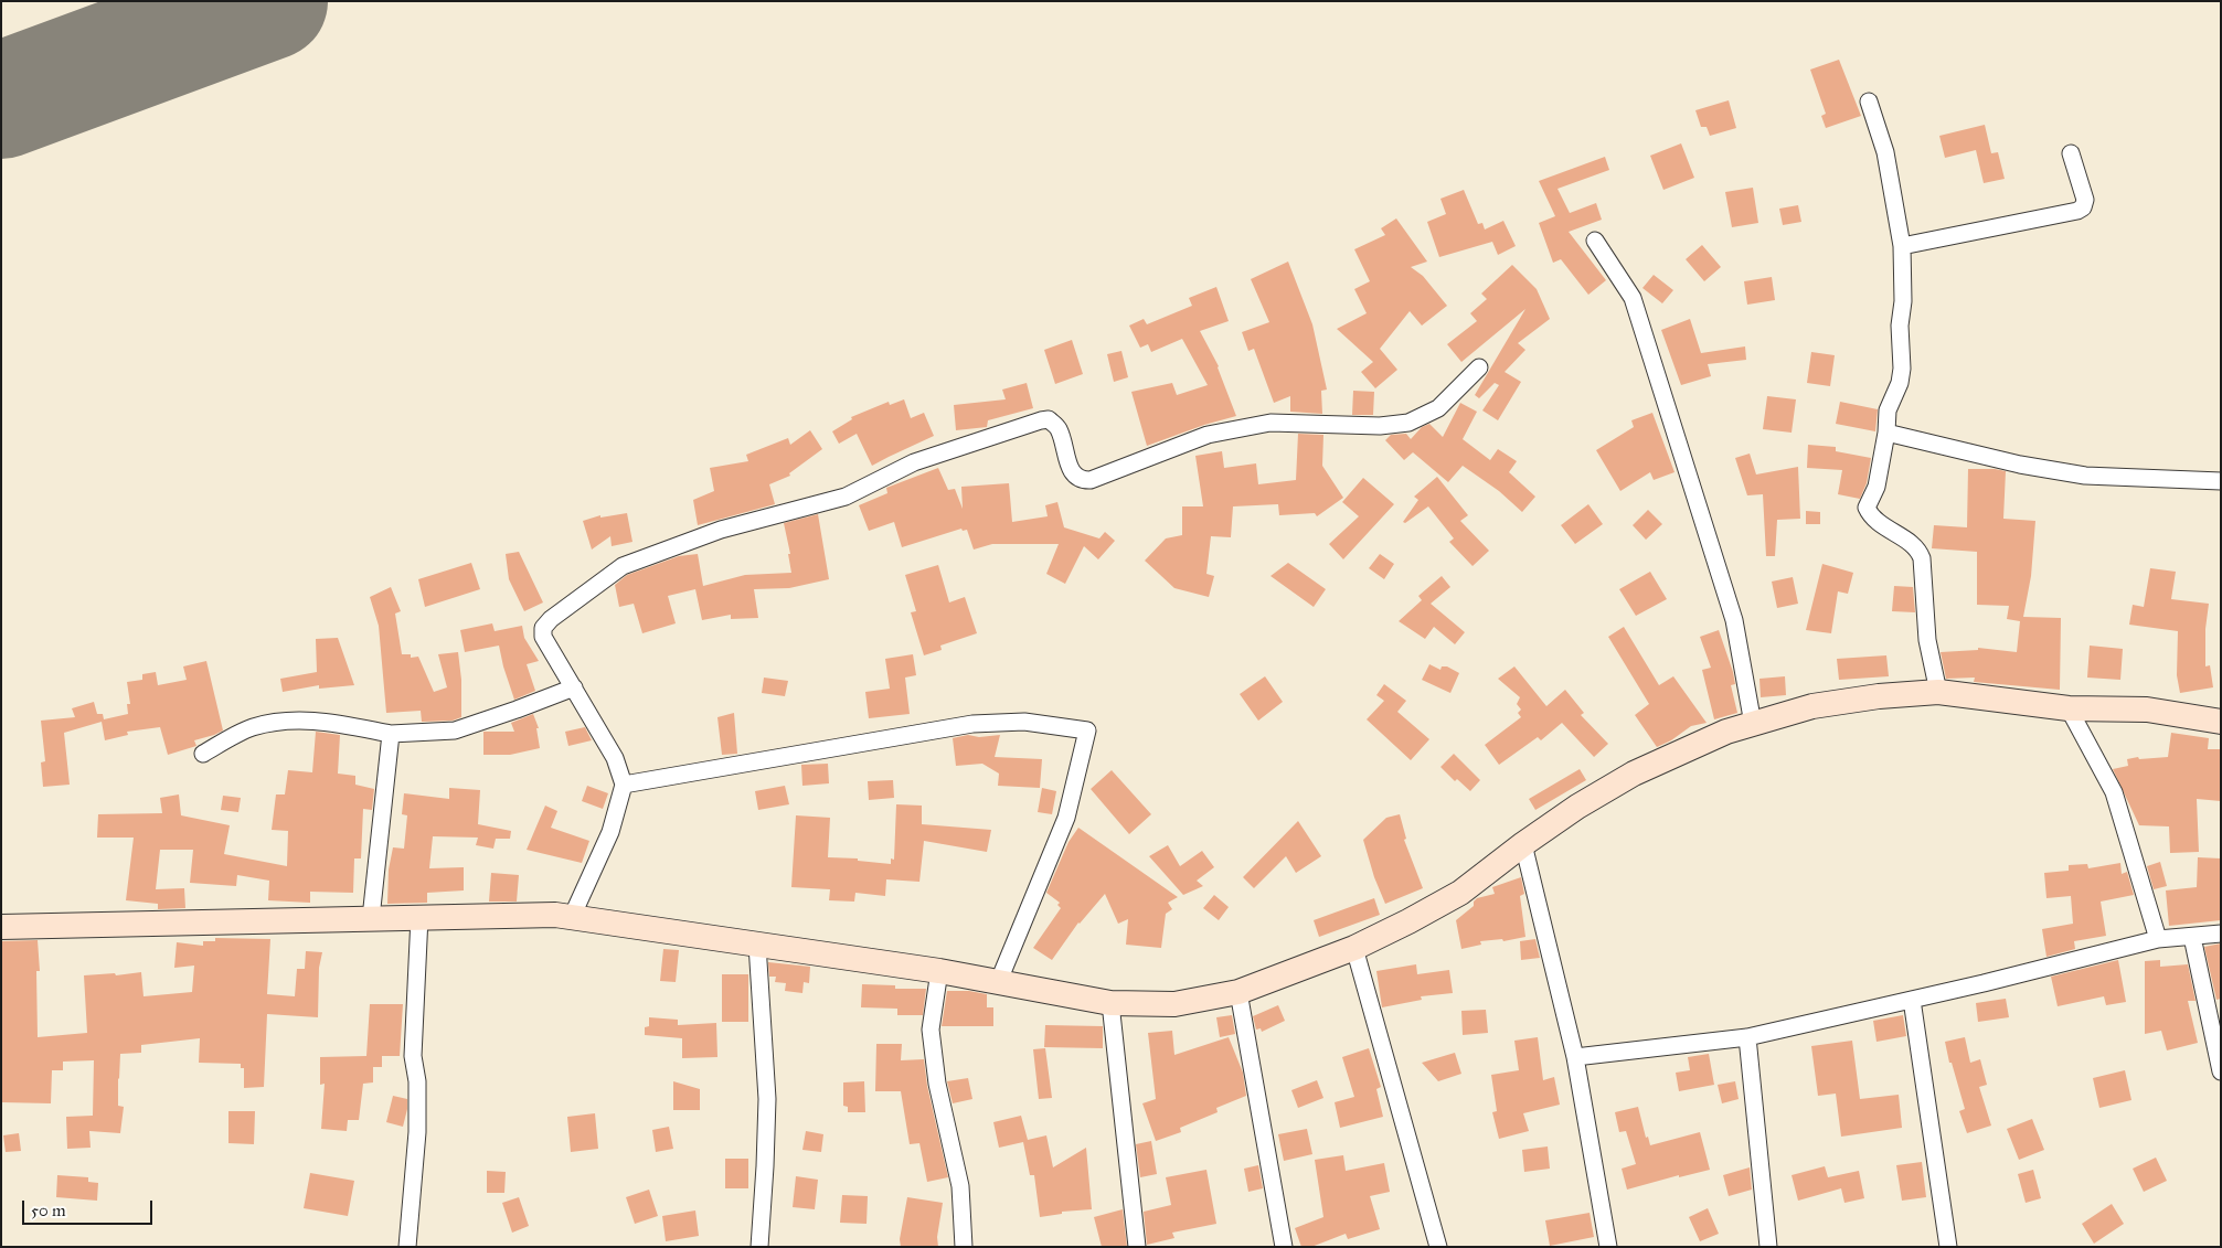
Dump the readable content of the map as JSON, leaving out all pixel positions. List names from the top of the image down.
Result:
{
  "scale_bar": "50 m"
}
